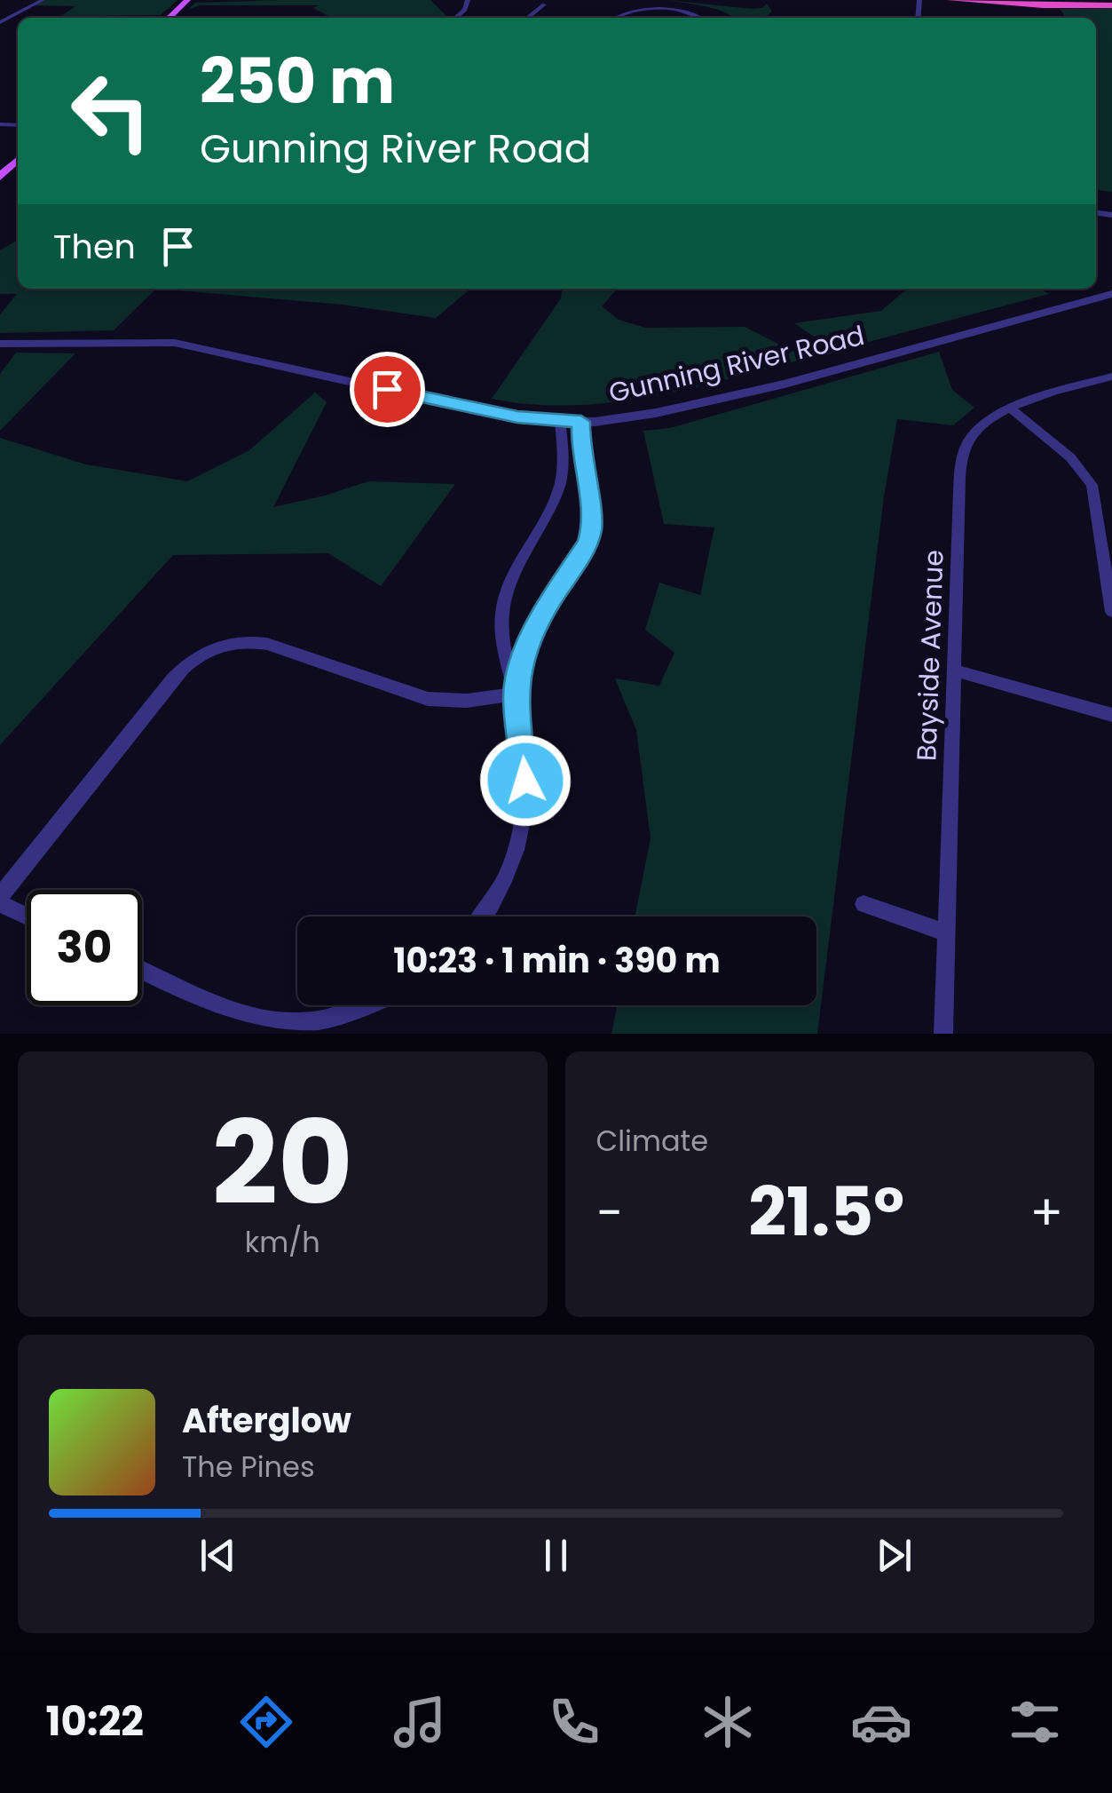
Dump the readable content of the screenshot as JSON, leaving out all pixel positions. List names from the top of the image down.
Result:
{
  "streets": {
    "street": ["Gunning River Road", "Bayside Avenue"]
  },
  "page": {
    "turn": ["250 m", "Gunning River Road"],
    "then": "Then",
    "limit": "30",
    "trip": "10:23 · 1 min · 390 m",
    "tile": [
      ["20", "km/h"],
      "Climate"
    ],
    "heat": ["−", "21.5°", "+"],
    "song": ["Afterglow", "The Pines"],
    "tabs": "10:22"
  }
}
